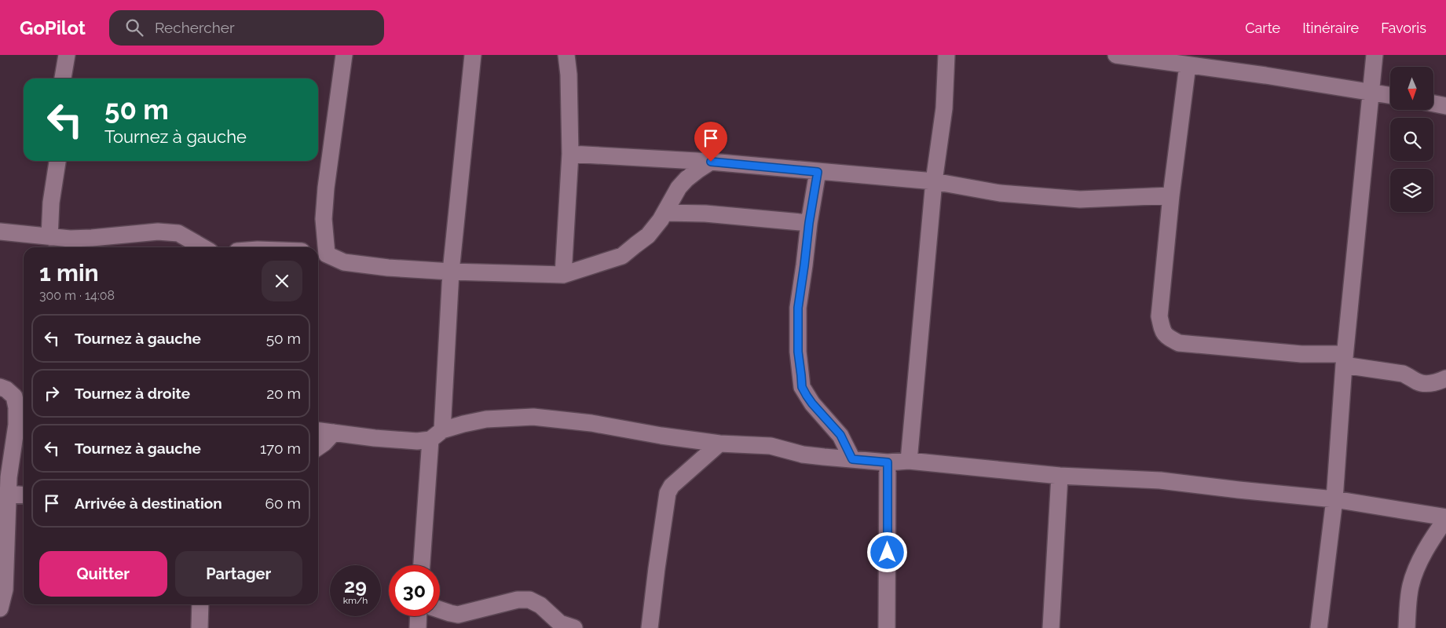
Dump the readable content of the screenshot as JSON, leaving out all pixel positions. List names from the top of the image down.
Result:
{
  "north": "bottom",
  "page": {
    "header": "GoPilot",
    "search": "Rechercher",
    "nav": ["Carte", "Itinéraire", "Favoris"],
    "turn": ["50 m", "Tournez à gauche"],
    "heading": ["1 min", "300 m · 14:08"],
    "list": [
      {
        "name": "Tournez à gauche",
        "value": "50 m"
      },
      {
        "name": "Tournez à droite",
        "value": "20 m"
      },
      {
        "name": "Tournez à gauche",
        "value": "170 m"
      },
      {
        "name": "Arrivée à destination",
        "value": "60 m"
      }
    ],
    "buttons": ["Quitter", "Partager"],
    "speed": "29 km/h",
    "limit": "30"
  }
}
